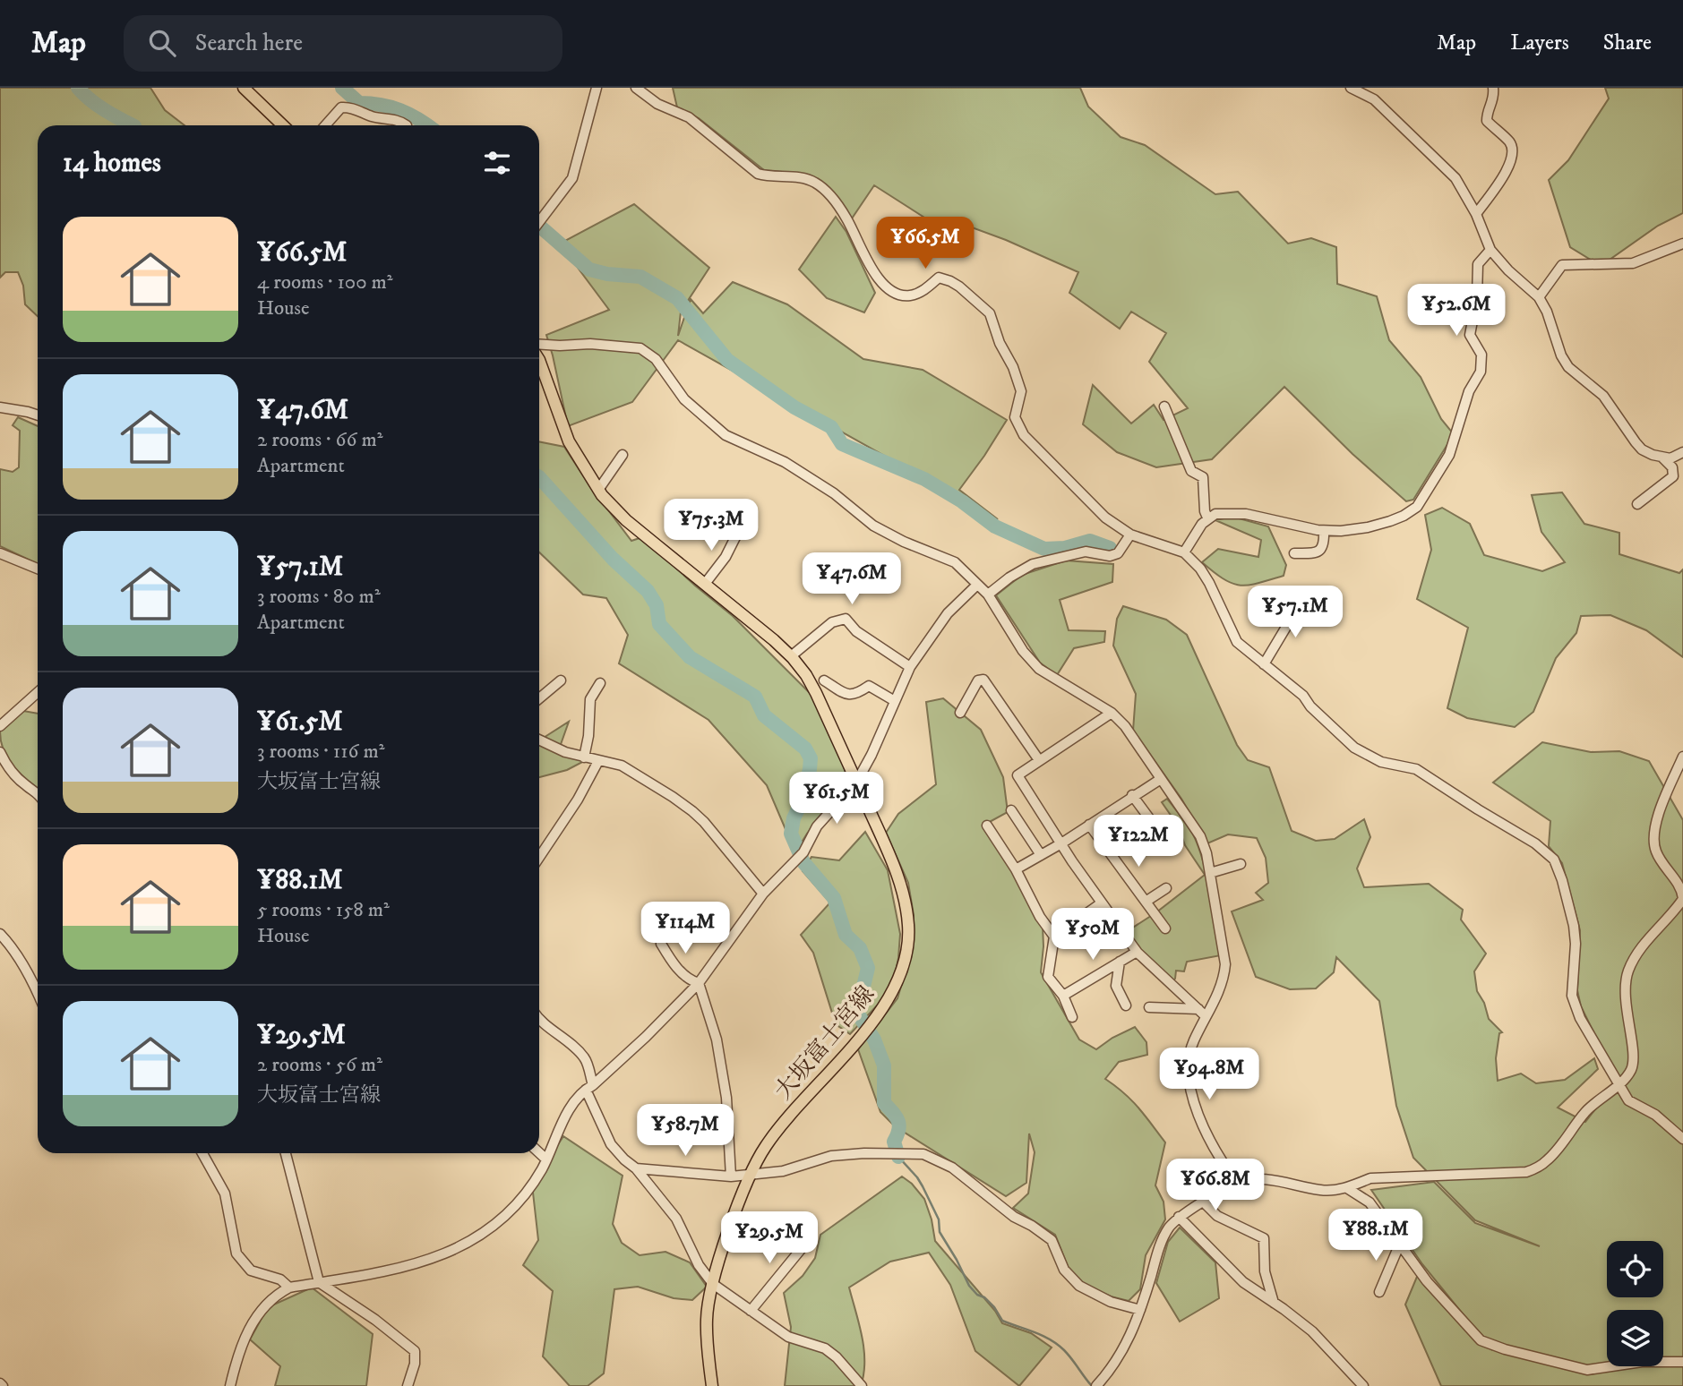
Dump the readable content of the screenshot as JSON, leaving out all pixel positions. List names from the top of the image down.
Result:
{
  "streets": {
    "main road": ["大坂富士宮線"]
  },
  "page": {
    "header": "Map",
    "search": "Search here",
    "nav": ["Map", "Layers", "Share"],
    "heading": "14 homes",
    "list": [
      {
        "name": "¥66.5M",
        "note": "4 rooms · 100 m² · House"
      },
      {
        "name": "¥47.6M",
        "note": "2 rooms · 66 m² · Apartment"
      },
      {
        "name": "¥57.1M",
        "note": "3 rooms · 80 m² · Apartment"
      },
      {
        "name": "¥61.5M",
        "note": "3 rooms · 116 m² · 大坂富士宮線"
      },
      {
        "name": "¥88.1M",
        "note": "5 rooms · 158 m² · House"
      },
      {
        "name": "¥29.5M",
        "note": "2 rooms · 56 m² · 大坂富士宮線"
      }
    ],
    "price": [
      "¥66.5M",
      "¥52.6M",
      "¥75.3M",
      "¥47.6M",
      "¥57.1M",
      "¥61.5M",
      "¥122M",
      "¥114M",
      "¥50M",
      "¥94.8M",
      "¥58.7M",
      "¥66.8M",
      "¥88.1M",
      "¥29.5M"
    ]
  }
}
